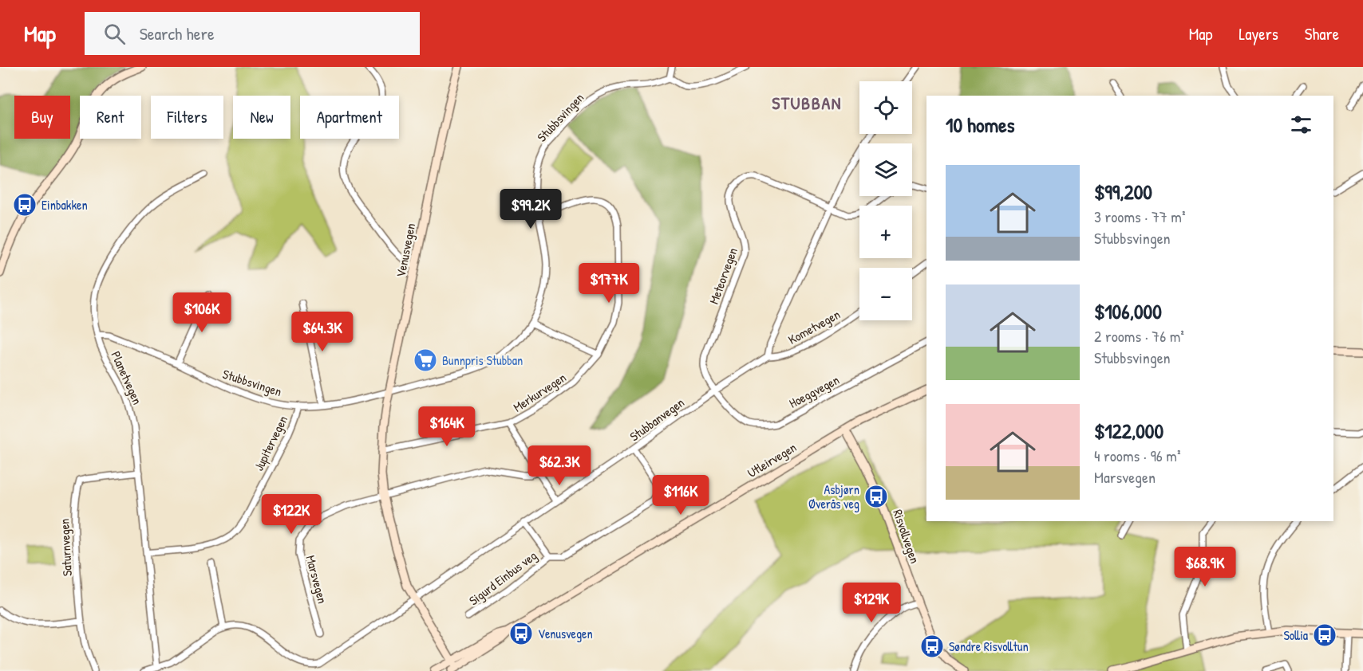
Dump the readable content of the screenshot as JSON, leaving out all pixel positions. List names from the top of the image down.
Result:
{
  "streets": {
    "street": [
      "Stubbsvingen",
      "Venusvegen",
      "Meteorvegen",
      "Kometvegen",
      "Planetvegen",
      "Hoeggvegen",
      "Merkurvegen",
      "Stubbanvegen",
      "Jupitervegen",
      "Utleirvegen",
      "Risvollvegen",
      "Saturnvegen",
      "Sigurd Einbus veg",
      "Marsvegen"
    ]
  },
  "crossings": [
    ["Stubbsvingen", "Venusvegen"],
    ["Stubbsvingen", "Planetvegen"],
    ["Stubbsvingen", "Merkurvegen"],
    ["Stubbsvingen", "Jupitervegen"],
    ["Venusvegen", "Merkurvegen"],
    ["Venusvegen", "Stubbanvegen"],
    ["Venusvegen", "Utleirvegen"],
    ["Venusvegen", "Marsvegen"],
    ["Meteorvegen", "Hoeggvegen"],
    ["Meteorvegen", "Stubbanvegen"],
    ["Kometvegen", "Stubbanvegen"],
    ["Planetvegen", "Jupitervegen"],
    ["Planetvegen", "Saturnvegen"],
    ["Hoeggvegen", "Stubbanvegen"],
    ["Merkurvegen", "Stubbanvegen"],
    ["Stubbanvegen", "Sigurd Einbus veg"],
    ["Utleirvegen", "Risvollvegen"]
  ],
  "districts": ["STUBBAN"],
  "places": {
    "bus stop": [
      "Einbakken",
      "Asbjørn Øverås veg",
      "Venusvegen",
      "Sollia",
      "Søndre Risvolltun"
    ],
    "supermarket": ["Bunnpris Stubban"]
  },
  "page": {
    "header": "Map",
    "search": "Search here",
    "nav": ["Map", "Layers", "Share"],
    "map_buttons": ["+", "−"],
    "chip": [
      "Buy",
      "Rent",
      "Filters",
      "New",
      "Apartment"
    ],
    "heading": "10 homes",
    "list": [
      {
        "name": "$99,200",
        "note": "3 rooms · 77 m² · Stubbsvingen"
      },
      {
        "name": "$106,000",
        "note": "2 rooms · 76 m² · Stubbsvingen"
      },
      {
        "name": "$122,000",
        "note": "4 rooms · 96 m² · Marsvegen"
      }
    ],
    "price": [
      "$99.2K",
      "$177K",
      "$106K",
      "$64.3K",
      "$164K",
      "$62.3K",
      "$116K",
      "$122K",
      "$68.9K",
      "$129K"
    ]
  }
}
